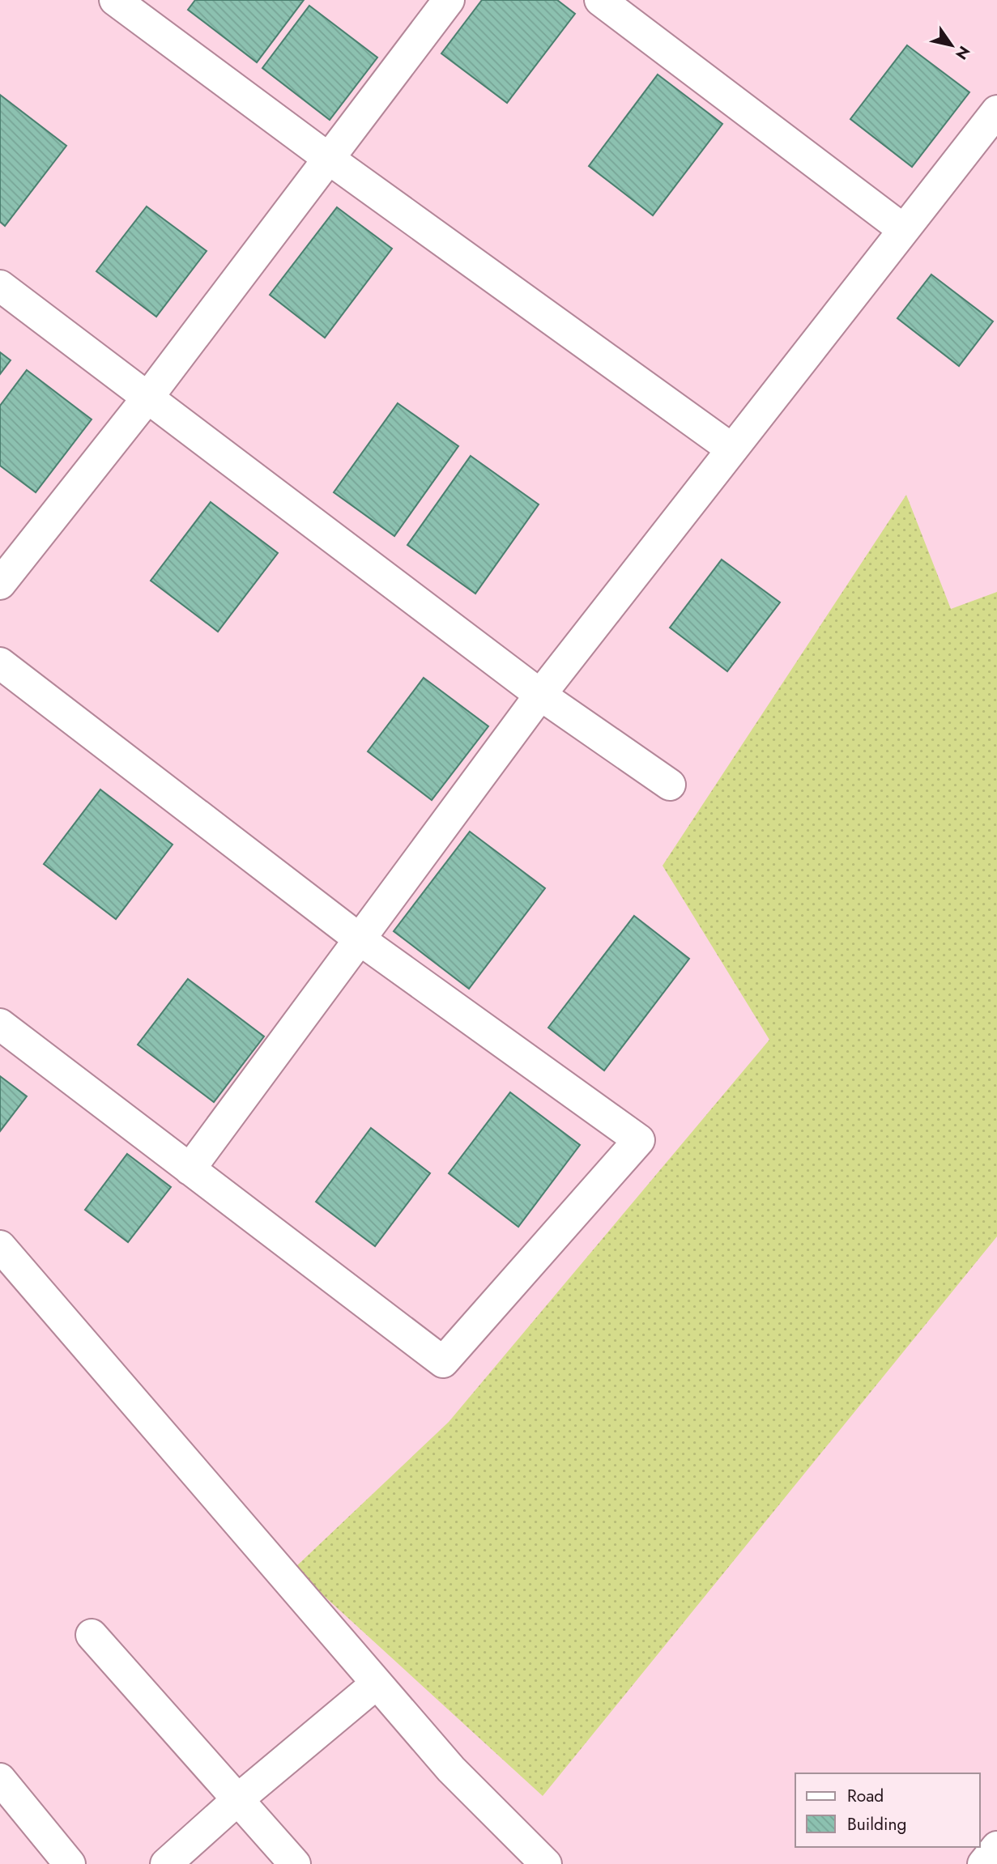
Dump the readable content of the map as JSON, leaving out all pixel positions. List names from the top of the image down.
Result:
{
  "legend": ["Road", "Building"],
  "north": "bottom right"
}
